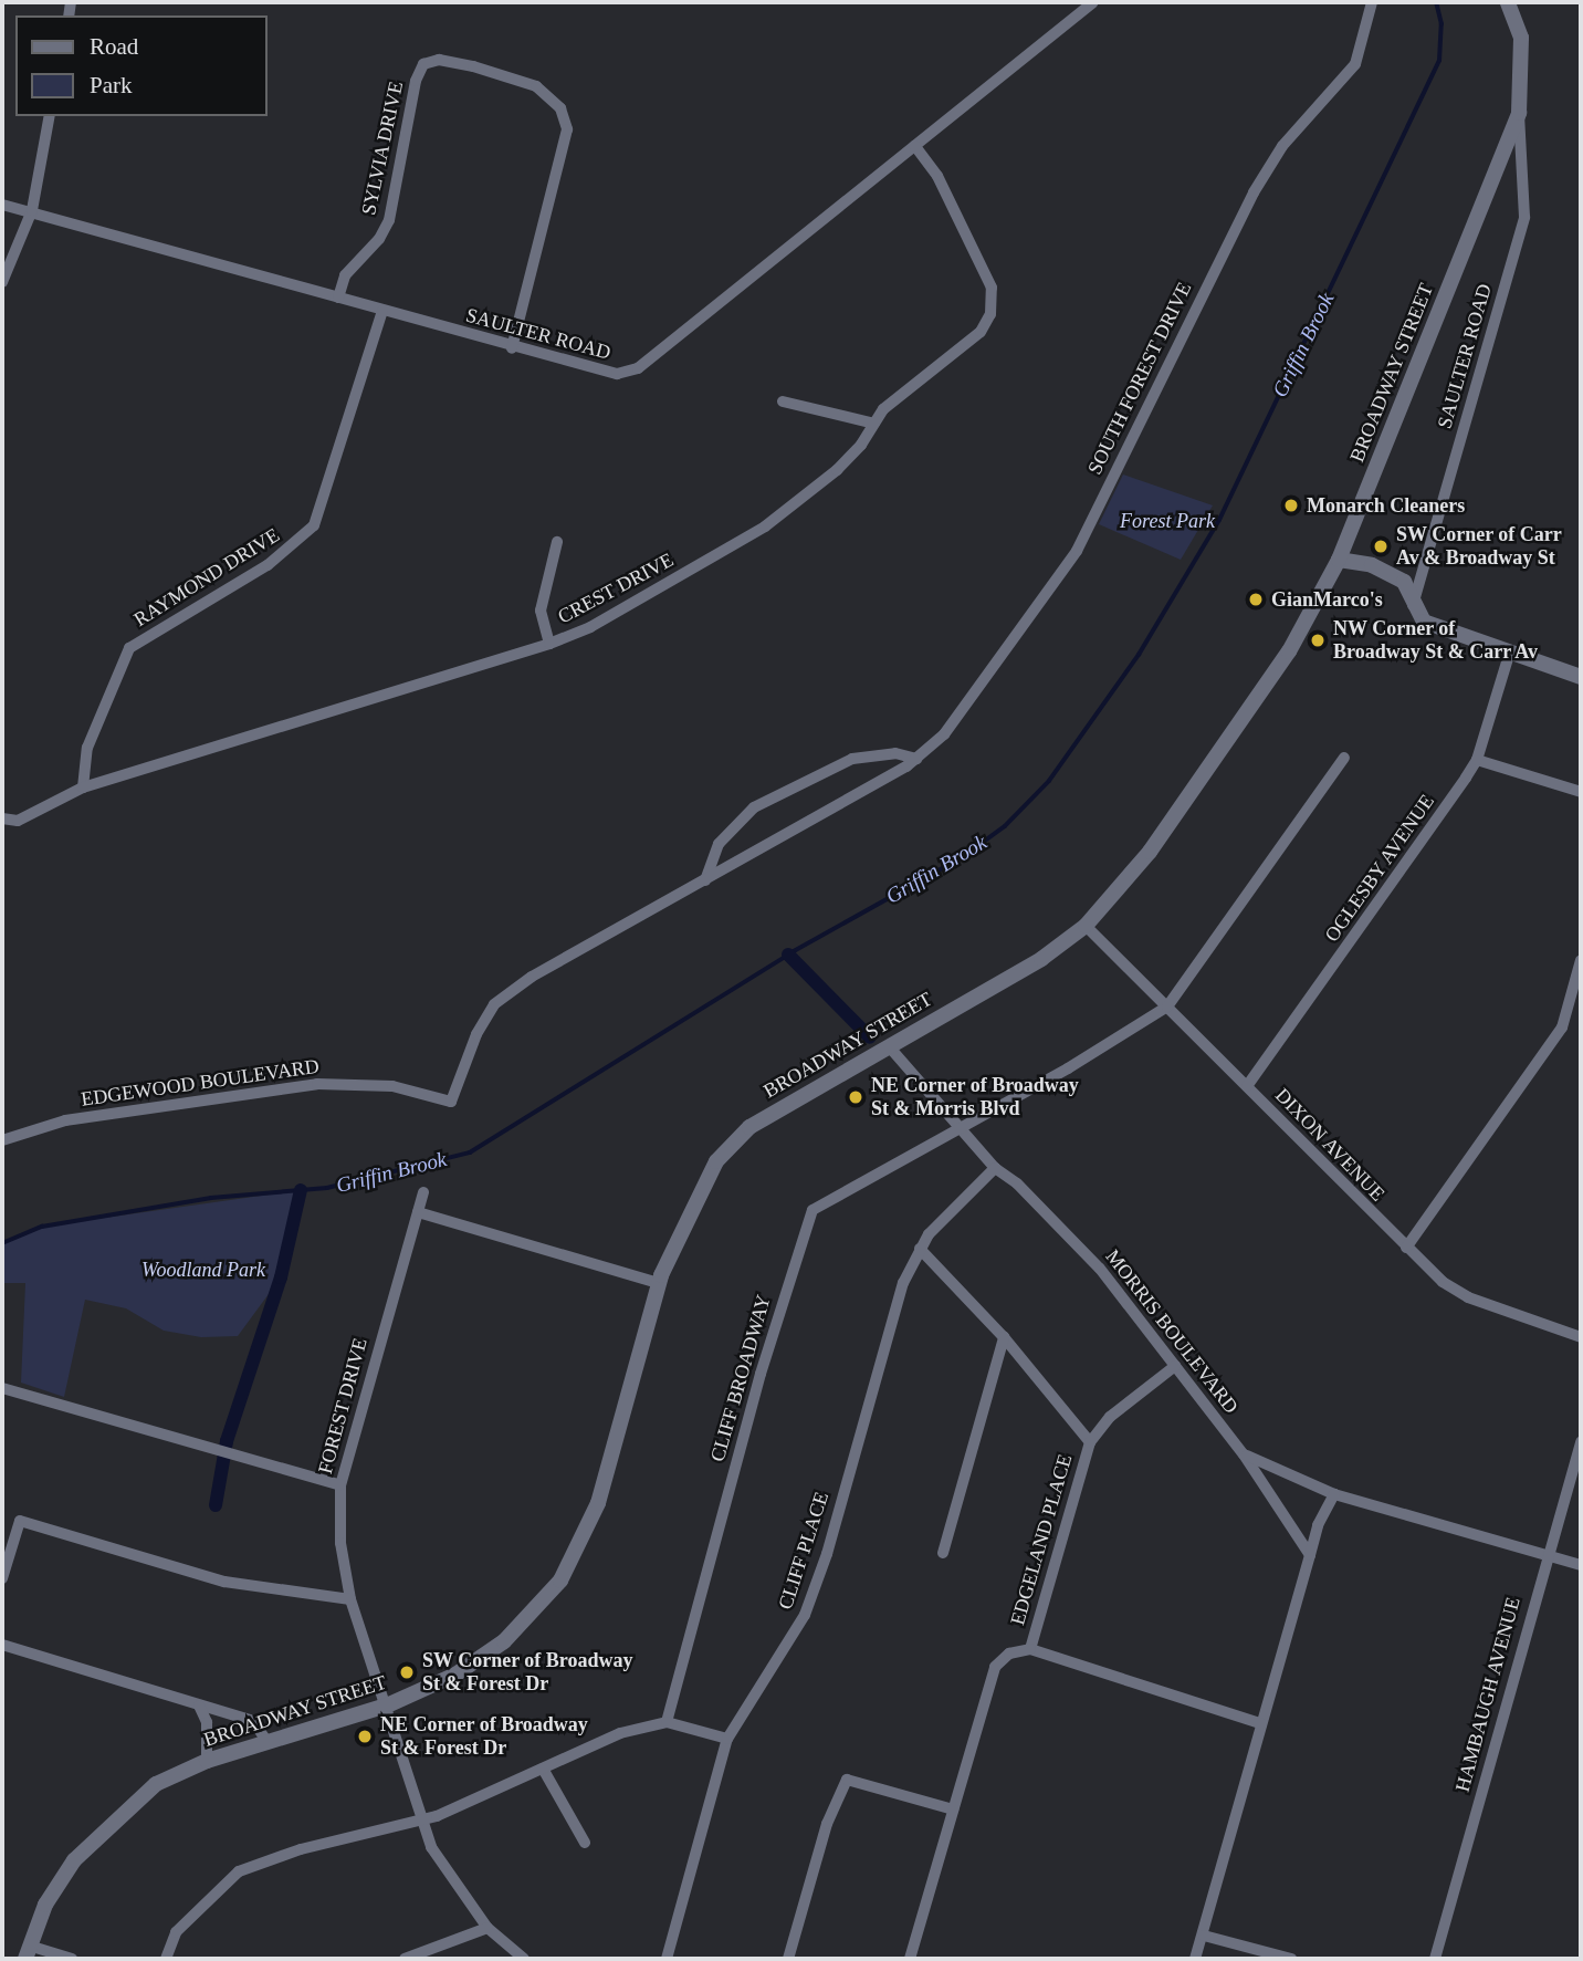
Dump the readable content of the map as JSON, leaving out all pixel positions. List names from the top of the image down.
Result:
{
  "streets": {
    "street": [
      "SYLVIA DRIVE",
      "SAULTER ROAD",
      "BROADWAY STREET",
      "SOUTH FOREST DRIVE",
      "RAYMOND DRIVE",
      "CREST DRIVE",
      "OGLESBY AVENUE",
      "EDGEWOOD BOULEVARD",
      "DIXON AVENUE",
      "MORRIS BOULEVARD",
      "CLIFF BROADWAY",
      "FOREST DRIVE",
      "EDGELAND PLACE",
      "CLIFF PLACE",
      "HAMBAUGH AVENUE"
    ]
  },
  "crossings": [
    ["SYLVIA DRIVE", "SAULTER ROAD"],
    ["SAULTER ROAD", "BROADWAY STREET"],
    ["SAULTER ROAD", "RAYMOND DRIVE"],
    ["SAULTER ROAD", "CREST DRIVE"],
    ["BROADWAY STREET", "DIXON AVENUE"],
    ["BROADWAY STREET", "MORRIS BOULEVARD"],
    ["BROADWAY STREET", "FOREST DRIVE"],
    ["SOUTH FOREST DRIVE", "EDGEWOOD BOULEVARD"],
    ["RAYMOND DRIVE", "CREST DRIVE"],
    ["OGLESBY AVENUE", "DIXON AVENUE"],
    ["DIXON AVENUE", "CLIFF BROADWAY"],
    ["MORRIS BOULEVARD", "CLIFF BROADWAY"],
    ["MORRIS BOULEVARD", "EDGELAND PLACE"],
    ["MORRIS BOULEVARD", "CLIFF PLACE"]
  ],
  "water": ["Griffin Brook"],
  "parks": ["Forest Park", "Woodland Park"],
  "places": [
    "Monarch Cleaners",
    "SW Corner of Carr Av & Broadway St",
    "GianMarco's",
    "NW Corner of Broadway St & Carr Av",
    "NE Corner of Broadway St & Morris Blvd",
    "SW Corner of Broadway St & Forest Dr",
    "NE Corner of Broadway St & Forest Dr"
  ],
  "legend": ["Road", "Park"]
}
